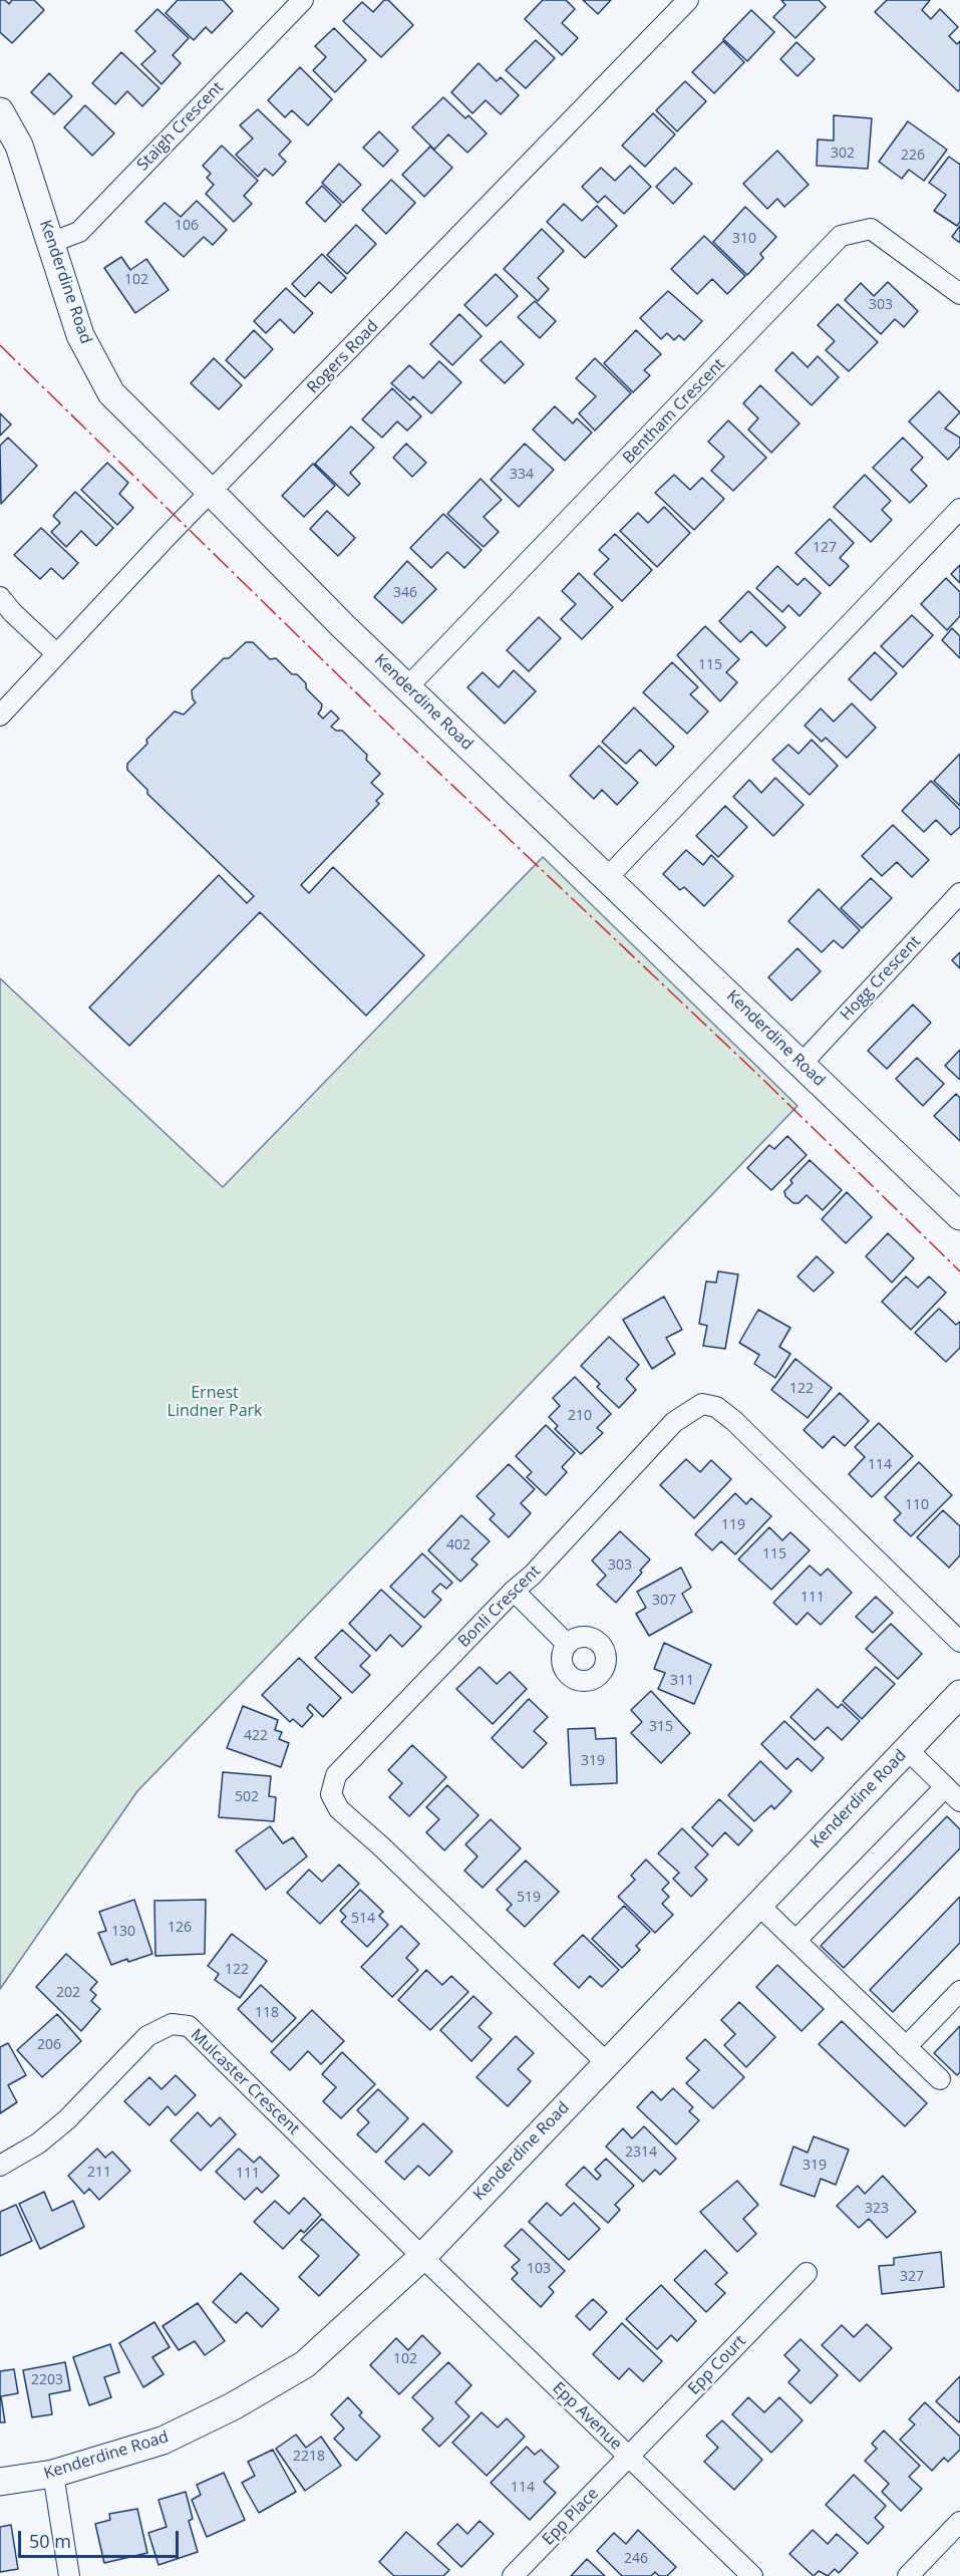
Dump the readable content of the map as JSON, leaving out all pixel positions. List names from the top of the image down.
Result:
{
  "streets": {
    "street": [
      "Staigh Crescent",
      "Kenderdine Road",
      "Rogers Road",
      "Bentham Crescent",
      "Hogg Crescent",
      "Bonli Crescent",
      "Mulcaster Crescent",
      "Epp Court",
      "Epp Avenue",
      "Epp Place"
    ]
  },
  "crossings": [
    ["Staigh Crescent", "Kenderdine Road"],
    ["Kenderdine Road", "Rogers Road"],
    ["Kenderdine Road", "Bentham Crescent"],
    ["Kenderdine Road", "Hogg Crescent"],
    ["Kenderdine Road", "Bonli Crescent"],
    ["Kenderdine Road", "Mulcaster Crescent"],
    ["Kenderdine Road", "Epp Avenue"],
    ["Mulcaster Crescent", "Epp Avenue"],
    ["Epp Court", "Epp Avenue"],
    ["Epp Court", "Epp Place"],
    ["Epp Avenue", "Epp Place"]
  ],
  "parks": ["Ernest Lindner Park"],
  "house_numbers": [
    "302",
    "226",
    "106",
    "310",
    "102",
    "303",
    "334",
    "127",
    "346",
    "115",
    "122",
    "210",
    "114",
    "110",
    "119",
    "402",
    "115",
    "303",
    "111",
    "307",
    "311",
    "315",
    "422",
    "319",
    "502",
    "519",
    "514",
    "126",
    "130",
    "122",
    "202",
    "118",
    "206",
    "2314",
    "319",
    "211",
    "111",
    "323",
    "103",
    "327",
    "102",
    "2203",
    "2218",
    "114",
    "246"
  ],
  "scale_bar": "50 m"
}
